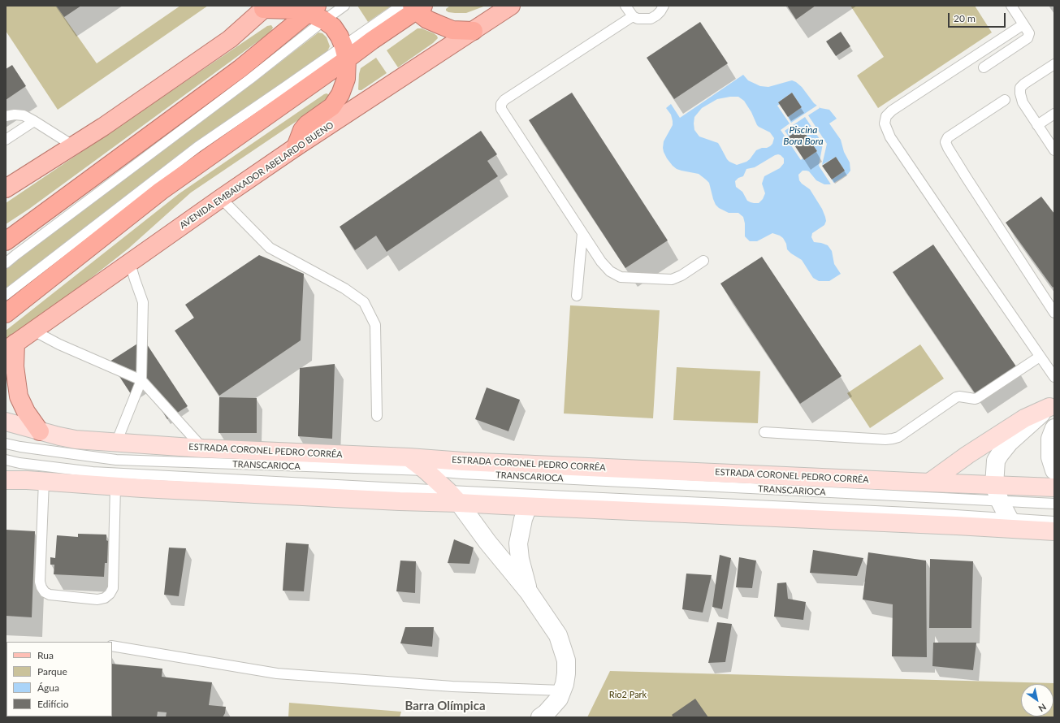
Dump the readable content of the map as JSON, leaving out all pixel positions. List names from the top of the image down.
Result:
{
  "streets": {
    "main road": ["AVENIDA EMBAIXADOR ABELARDO BUENO", "ESTRADA CORONEL PEDRO CORRÊA"],
    "lane": ["TRANSCARIOCA"]
  },
  "districts": ["Barra Olímpica"],
  "water": ["Piscina Bora Bora"],
  "parks": ["Rio2 Park"],
  "legend": [
    "Rua",
    "Parque",
    "Água",
    "Edifício"
  ],
  "scale_bar": "20 m",
  "north": "bottom right"
}
